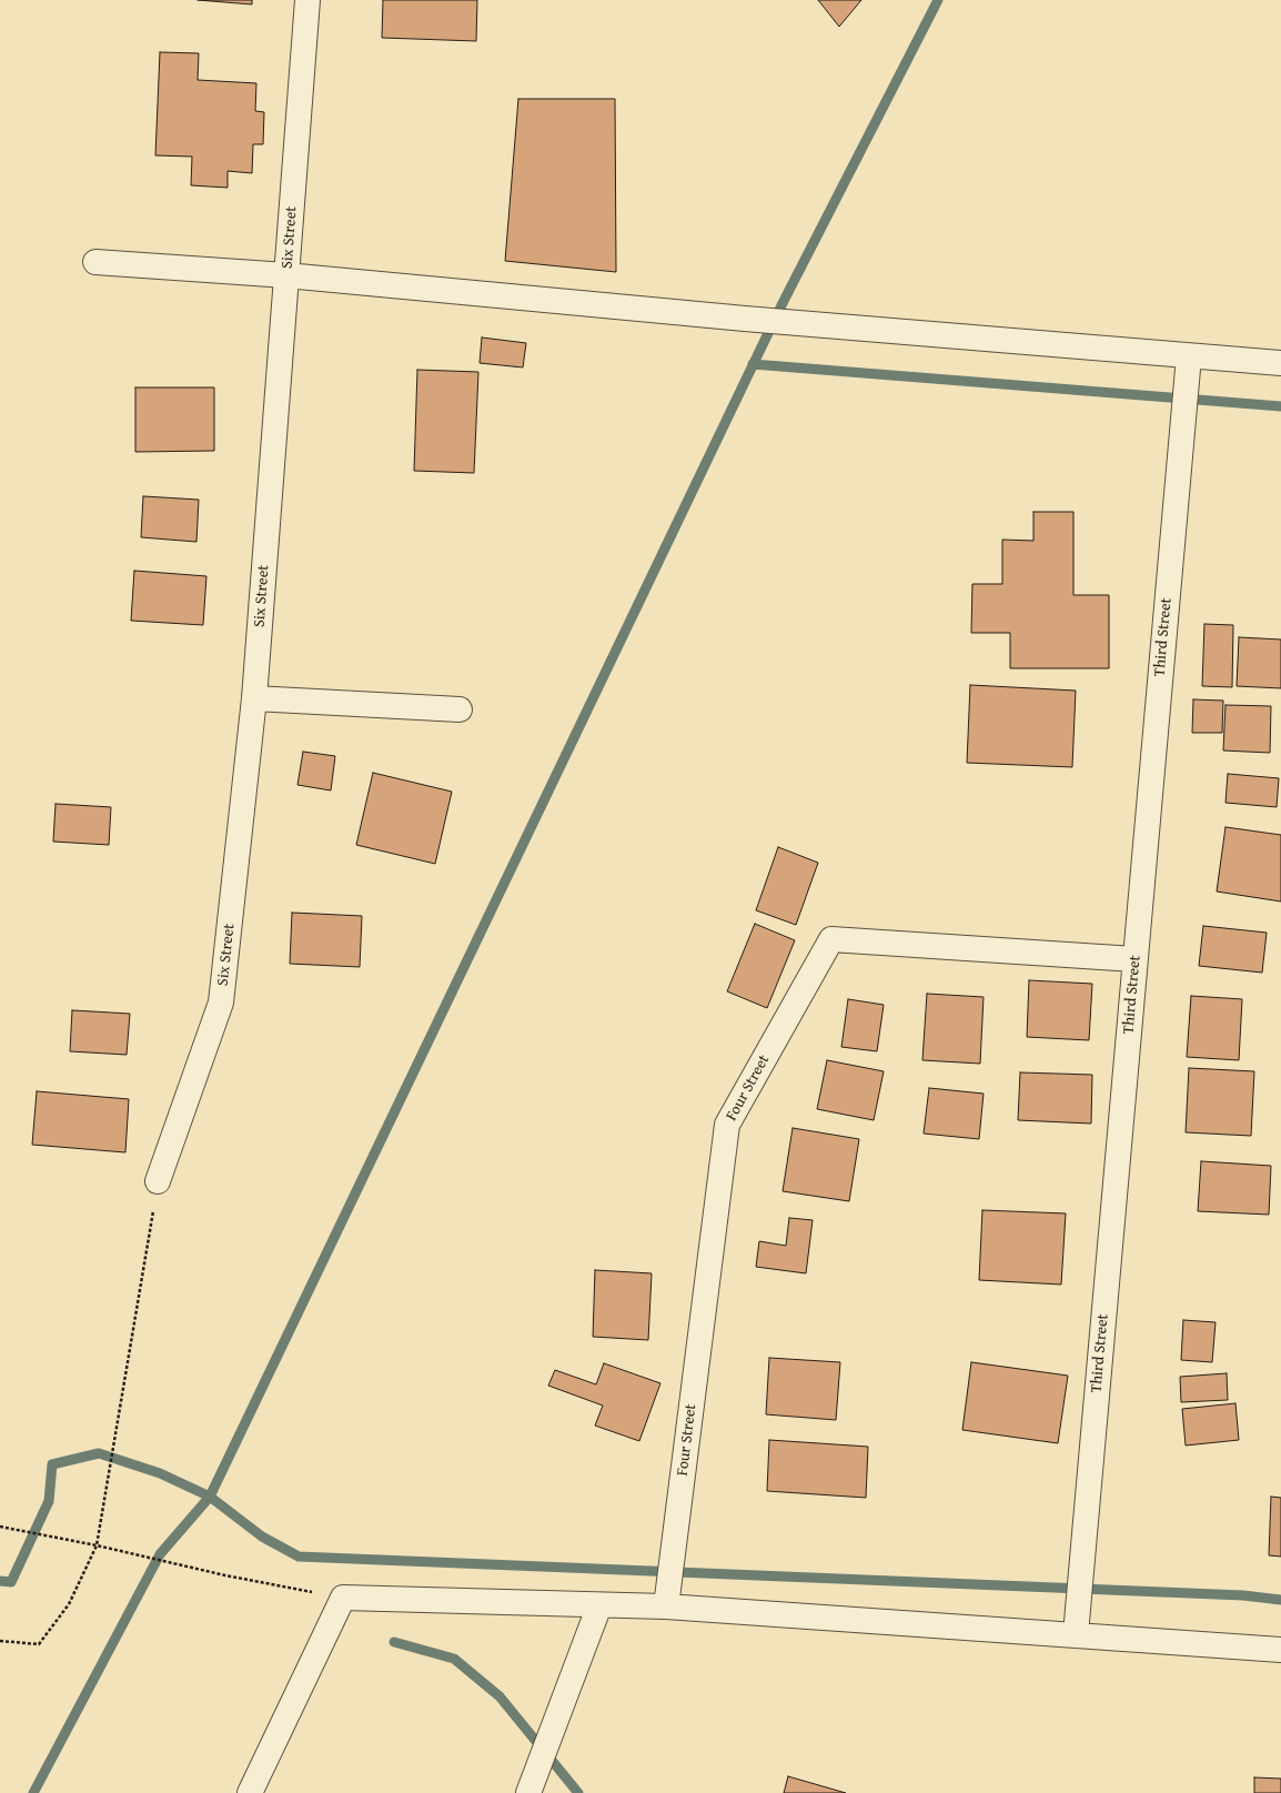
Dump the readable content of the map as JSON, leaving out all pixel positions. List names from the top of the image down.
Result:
{
  "streets": {
    "street": ["Six Street", "Third Street", "Four Street"]
  },
  "crossings": [
    ["Third Street", "Four Street"]
  ]
}
